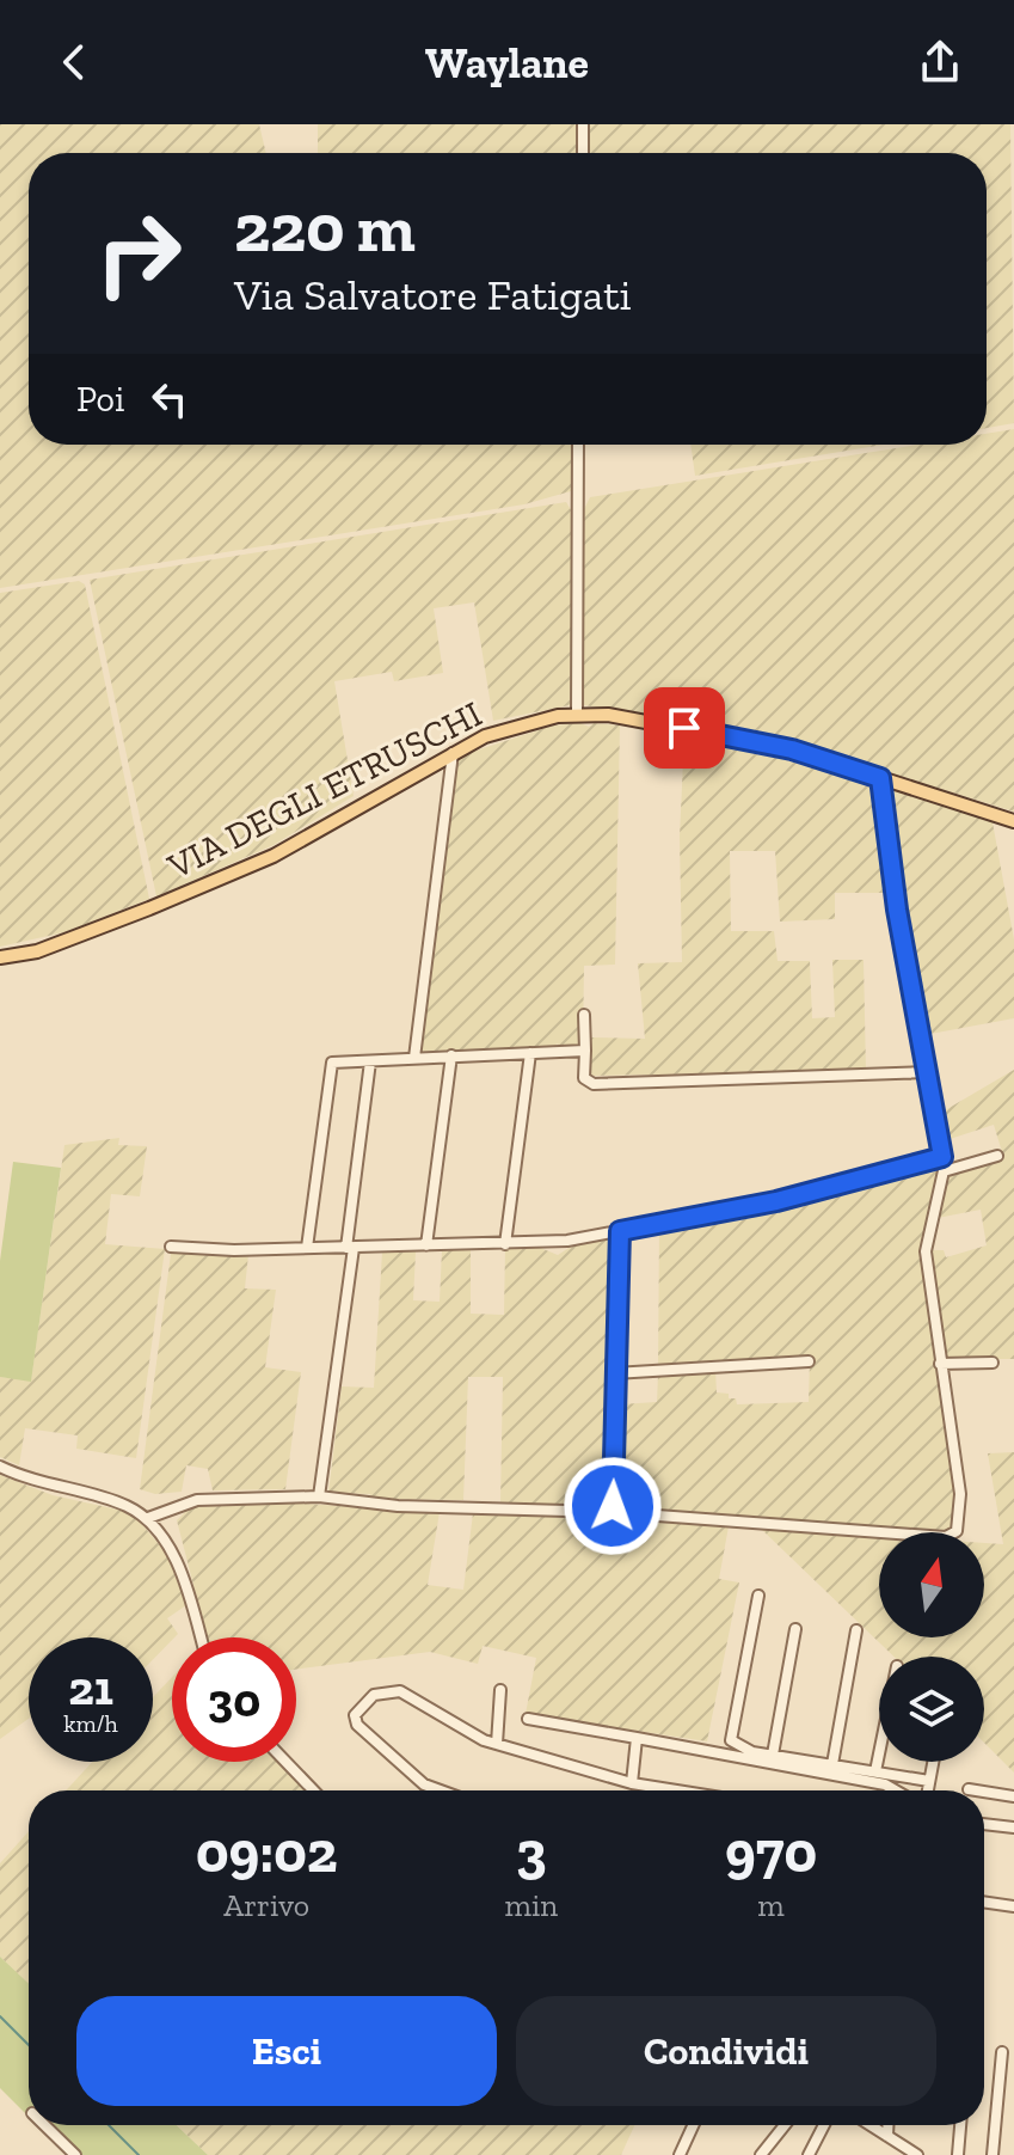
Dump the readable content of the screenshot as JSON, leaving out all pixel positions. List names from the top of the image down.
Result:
{
  "streets": {
    "main road": ["VIA DEGLI ETRUSCHI"]
  },
  "north": "top",
  "page": {
    "header": "Waylane",
    "turn": ["220 m", "Via Salvatore Fatigati"],
    "then": "Poi",
    "speed": "21 km/h",
    "limit": "30",
    "eta": [
      "09:02",
      "Arrivo",
      "3",
      "min",
      "970",
      "m"
    ],
    "buttons": ["Esci", "Condividi"]
  }
}
